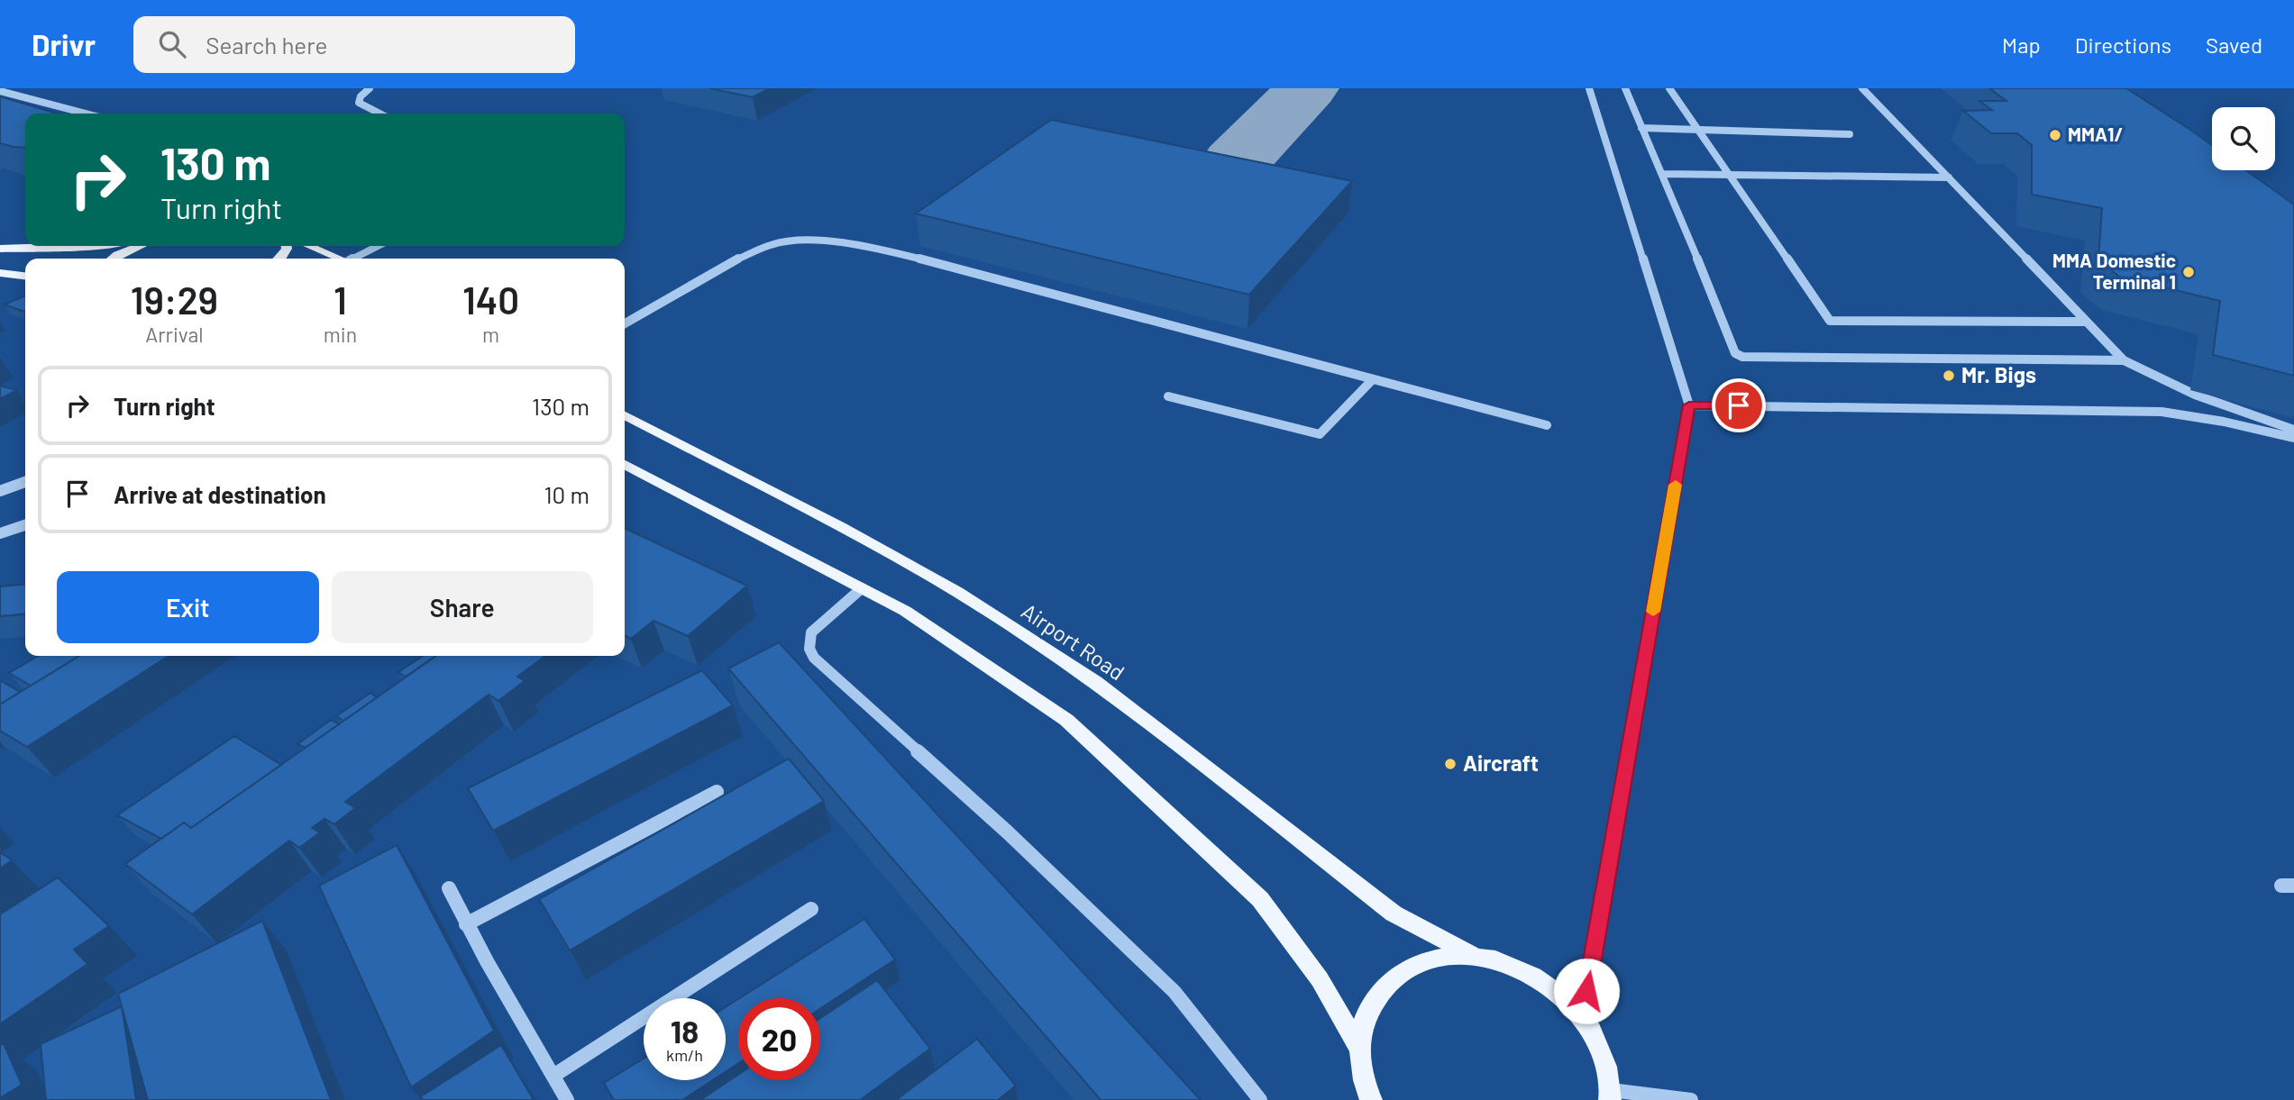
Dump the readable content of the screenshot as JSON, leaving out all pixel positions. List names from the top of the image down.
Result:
{
  "streets": {
    "main road": ["Airport Road"]
  },
  "places": [
    "MMA1/",
    "MMA Domestic Terminal 1",
    "Mr. Bigs",
    "Aircraft"
  ],
  "page": {
    "header": "Drivr",
    "search": "Search here",
    "nav": ["Map", "Directions", "Saved"],
    "turn": ["130 m", "Turn right"],
    "eta": [
      "19:29",
      "Arrival",
      "1",
      "min",
      "140",
      "m"
    ],
    "list": [
      {
        "name": "Turn right",
        "value": "130 m"
      },
      {
        "name": "Arrive at destination",
        "value": "10 m"
      }
    ],
    "buttons": ["Exit", "Share"],
    "speed": "18 km/h",
    "limit": "20"
  }
}
